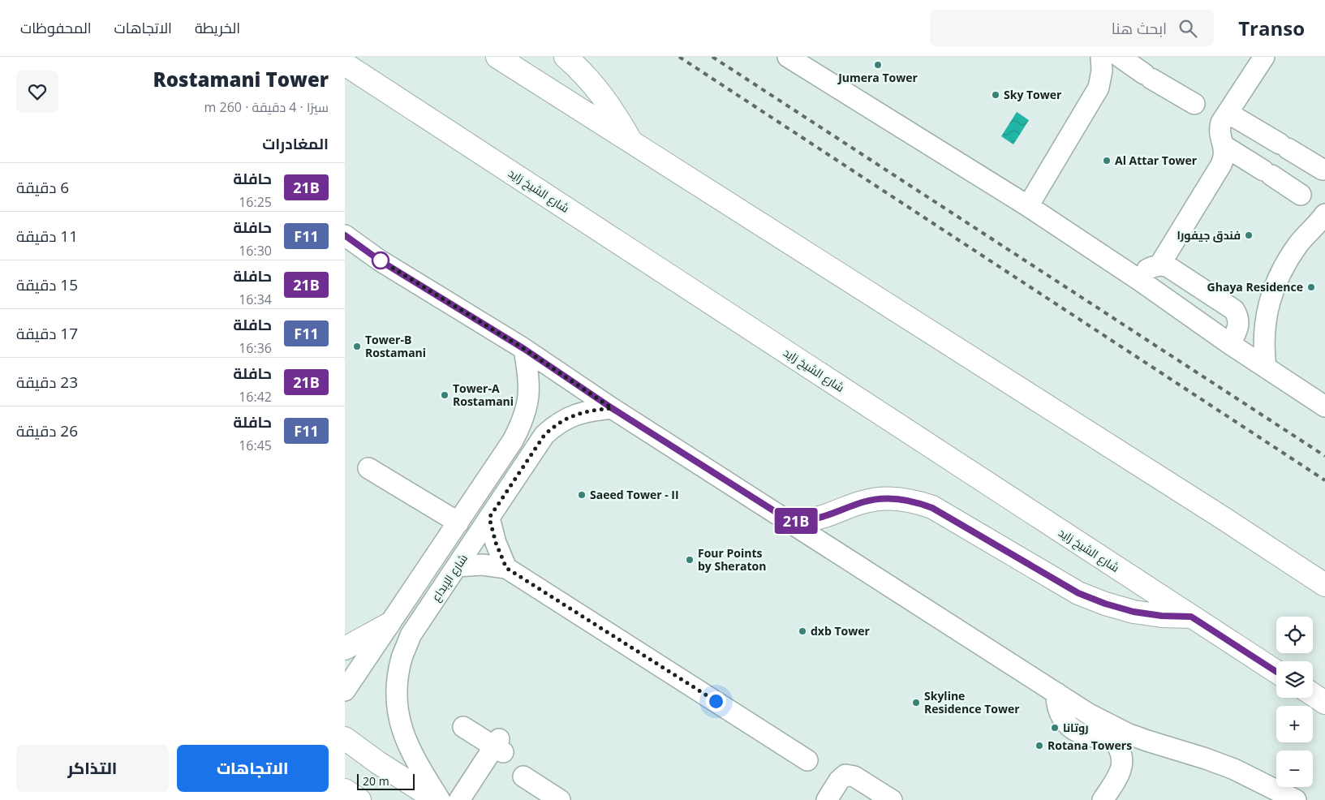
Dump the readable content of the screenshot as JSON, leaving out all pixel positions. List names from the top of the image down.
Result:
{
  "streets": {
    "main road": ["شارع الشيخ زايد"],
    "street": ["شارع الإبداع"]
  },
  "places": [
    "Jumera Tower",
    "Sky Tower",
    "Al Attar Tower",
    "فندق جيفورا",
    "Ghaya Residence",
    "Tower-B Rostamani",
    "Tower-A Rostamani",
    "Saeed Tower - II",
    "Four Points by Sheraton",
    "dxb Tower",
    "Skyline Residence Tower",
    "روتانا",
    "Rotana Towers"
  ],
  "lines": ["bus line 21B"],
  "scale_bar": "20 m",
  "page": {
    "header": "Transo",
    "search": "ابحث هنا",
    "nav": ["الخريطة", "الاتجاهات", "المحفوظات"],
    "on_map": "21B",
    "heading": [
      ["Rostamani Tower", "سيرًا · 4 دقيقة · 260 m"],
      "المغادرات"
    ],
    "list": [
      {
        "mark": "21B",
        "name": "حافلة",
        "note": "16:25",
        "value": "6 دقيقة"
      },
      {
        "mark": "F11",
        "name": "حافلة",
        "note": "16:30",
        "value": "11 دقيقة"
      },
      {
        "mark": "21B",
        "name": "حافلة",
        "note": "16:34",
        "value": "15 دقيقة"
      },
      {
        "mark": "F11",
        "name": "حافلة",
        "note": "16:36",
        "value": "17 دقيقة"
      },
      {
        "mark": "21B",
        "name": "حافلة",
        "note": "16:42",
        "value": "23 دقيقة"
      },
      {
        "mark": "F11",
        "name": "حافلة",
        "note": "16:45",
        "value": "26 دقيقة"
      }
    ],
    "map_buttons": ["+", "−"],
    "buttons": ["الاتجاهات", "التذاكر"],
    "scale": "20 m"
  }
}
